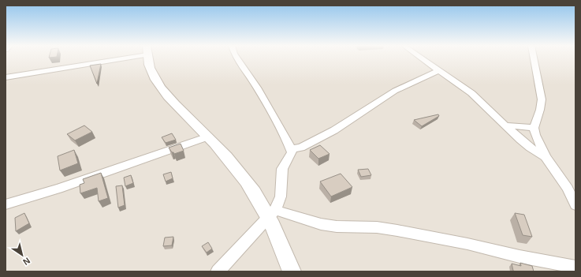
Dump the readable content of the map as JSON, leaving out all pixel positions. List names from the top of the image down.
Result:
{
  "north": "bottom right"
}
